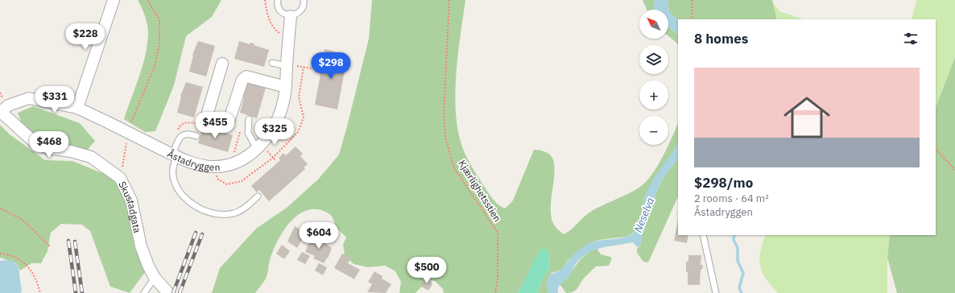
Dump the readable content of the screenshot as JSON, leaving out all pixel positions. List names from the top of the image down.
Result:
{
  "streets": {
    "street": ["Åstadryggen", "Skustadgata"],
    "path": ["Kjærlighetsstien"]
  },
  "crossings": [
    ["Åstadryggen", "Skustadgata"]
  ],
  "water": ["Neselva"],
  "north": "top left",
  "page": {
    "map_buttons": ["+", "−"],
    "heading": "8 homes",
    "price": [
      "$228",
      "$298",
      "$331",
      "$455",
      "$325",
      "$468",
      "$604",
      "$500"
    ],
    "list": [
      {
        "name": "$298/mo",
        "note": "2 rooms · 64 m² · Åstadryggen"
      }
    ]
  }
}
